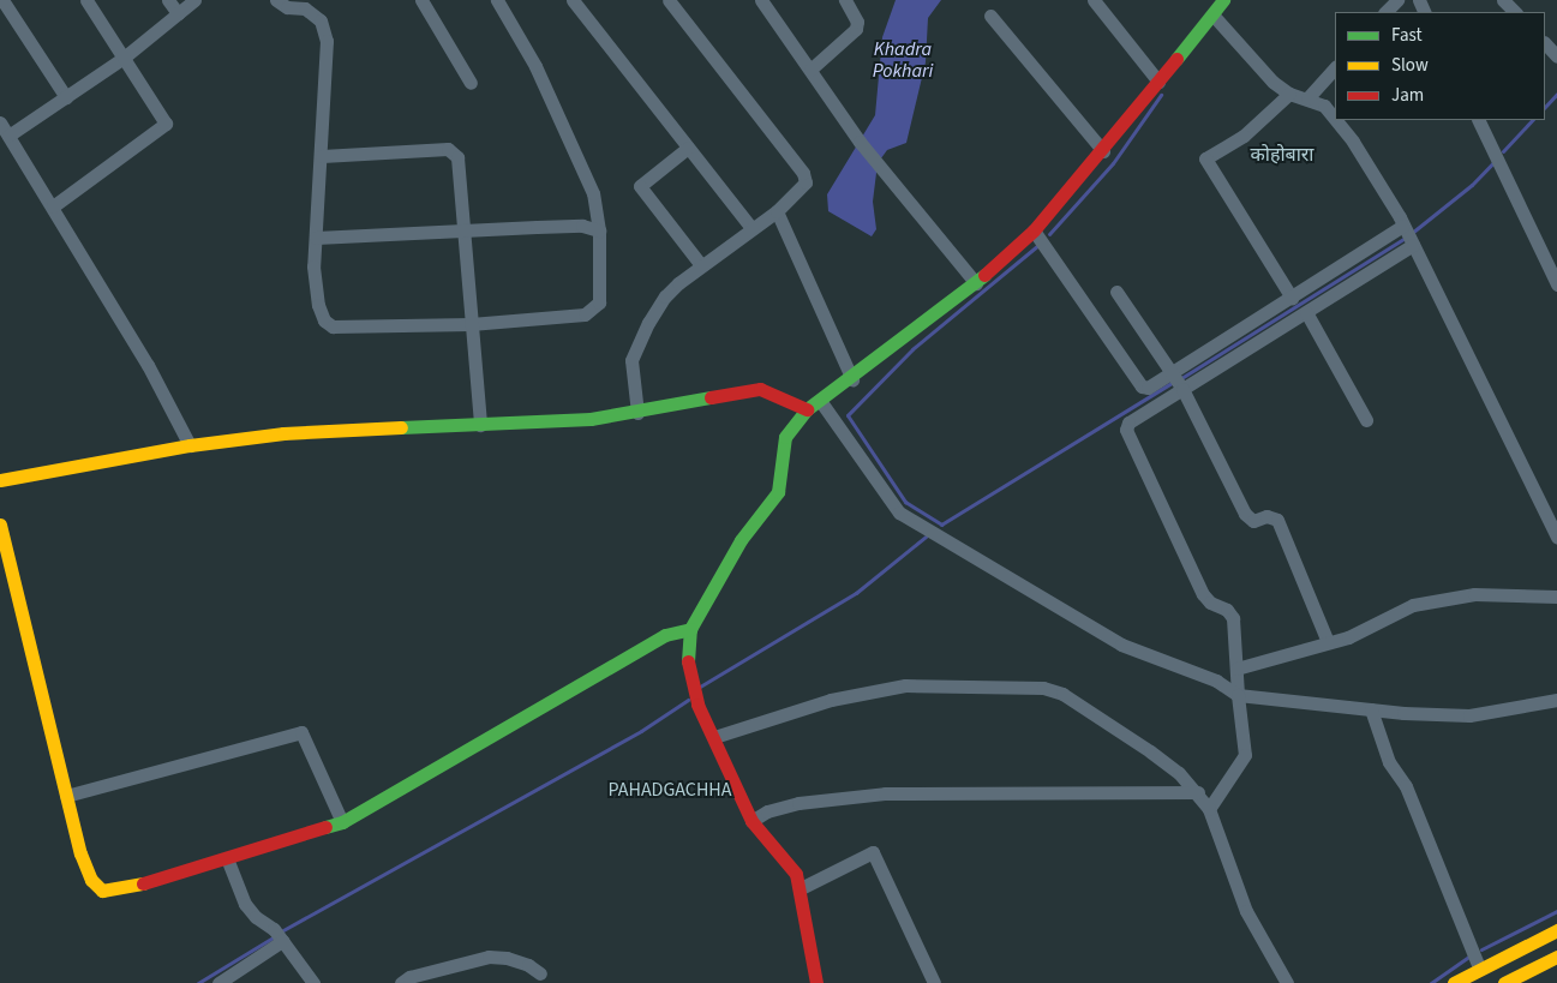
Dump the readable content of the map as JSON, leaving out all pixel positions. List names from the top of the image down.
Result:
{
  "districts": ["कोहोबारा", "PAHADGACHHA"],
  "water": ["Khadra Pokhari"],
  "legend": ["Fast", "Slow", "Jam"]
}
